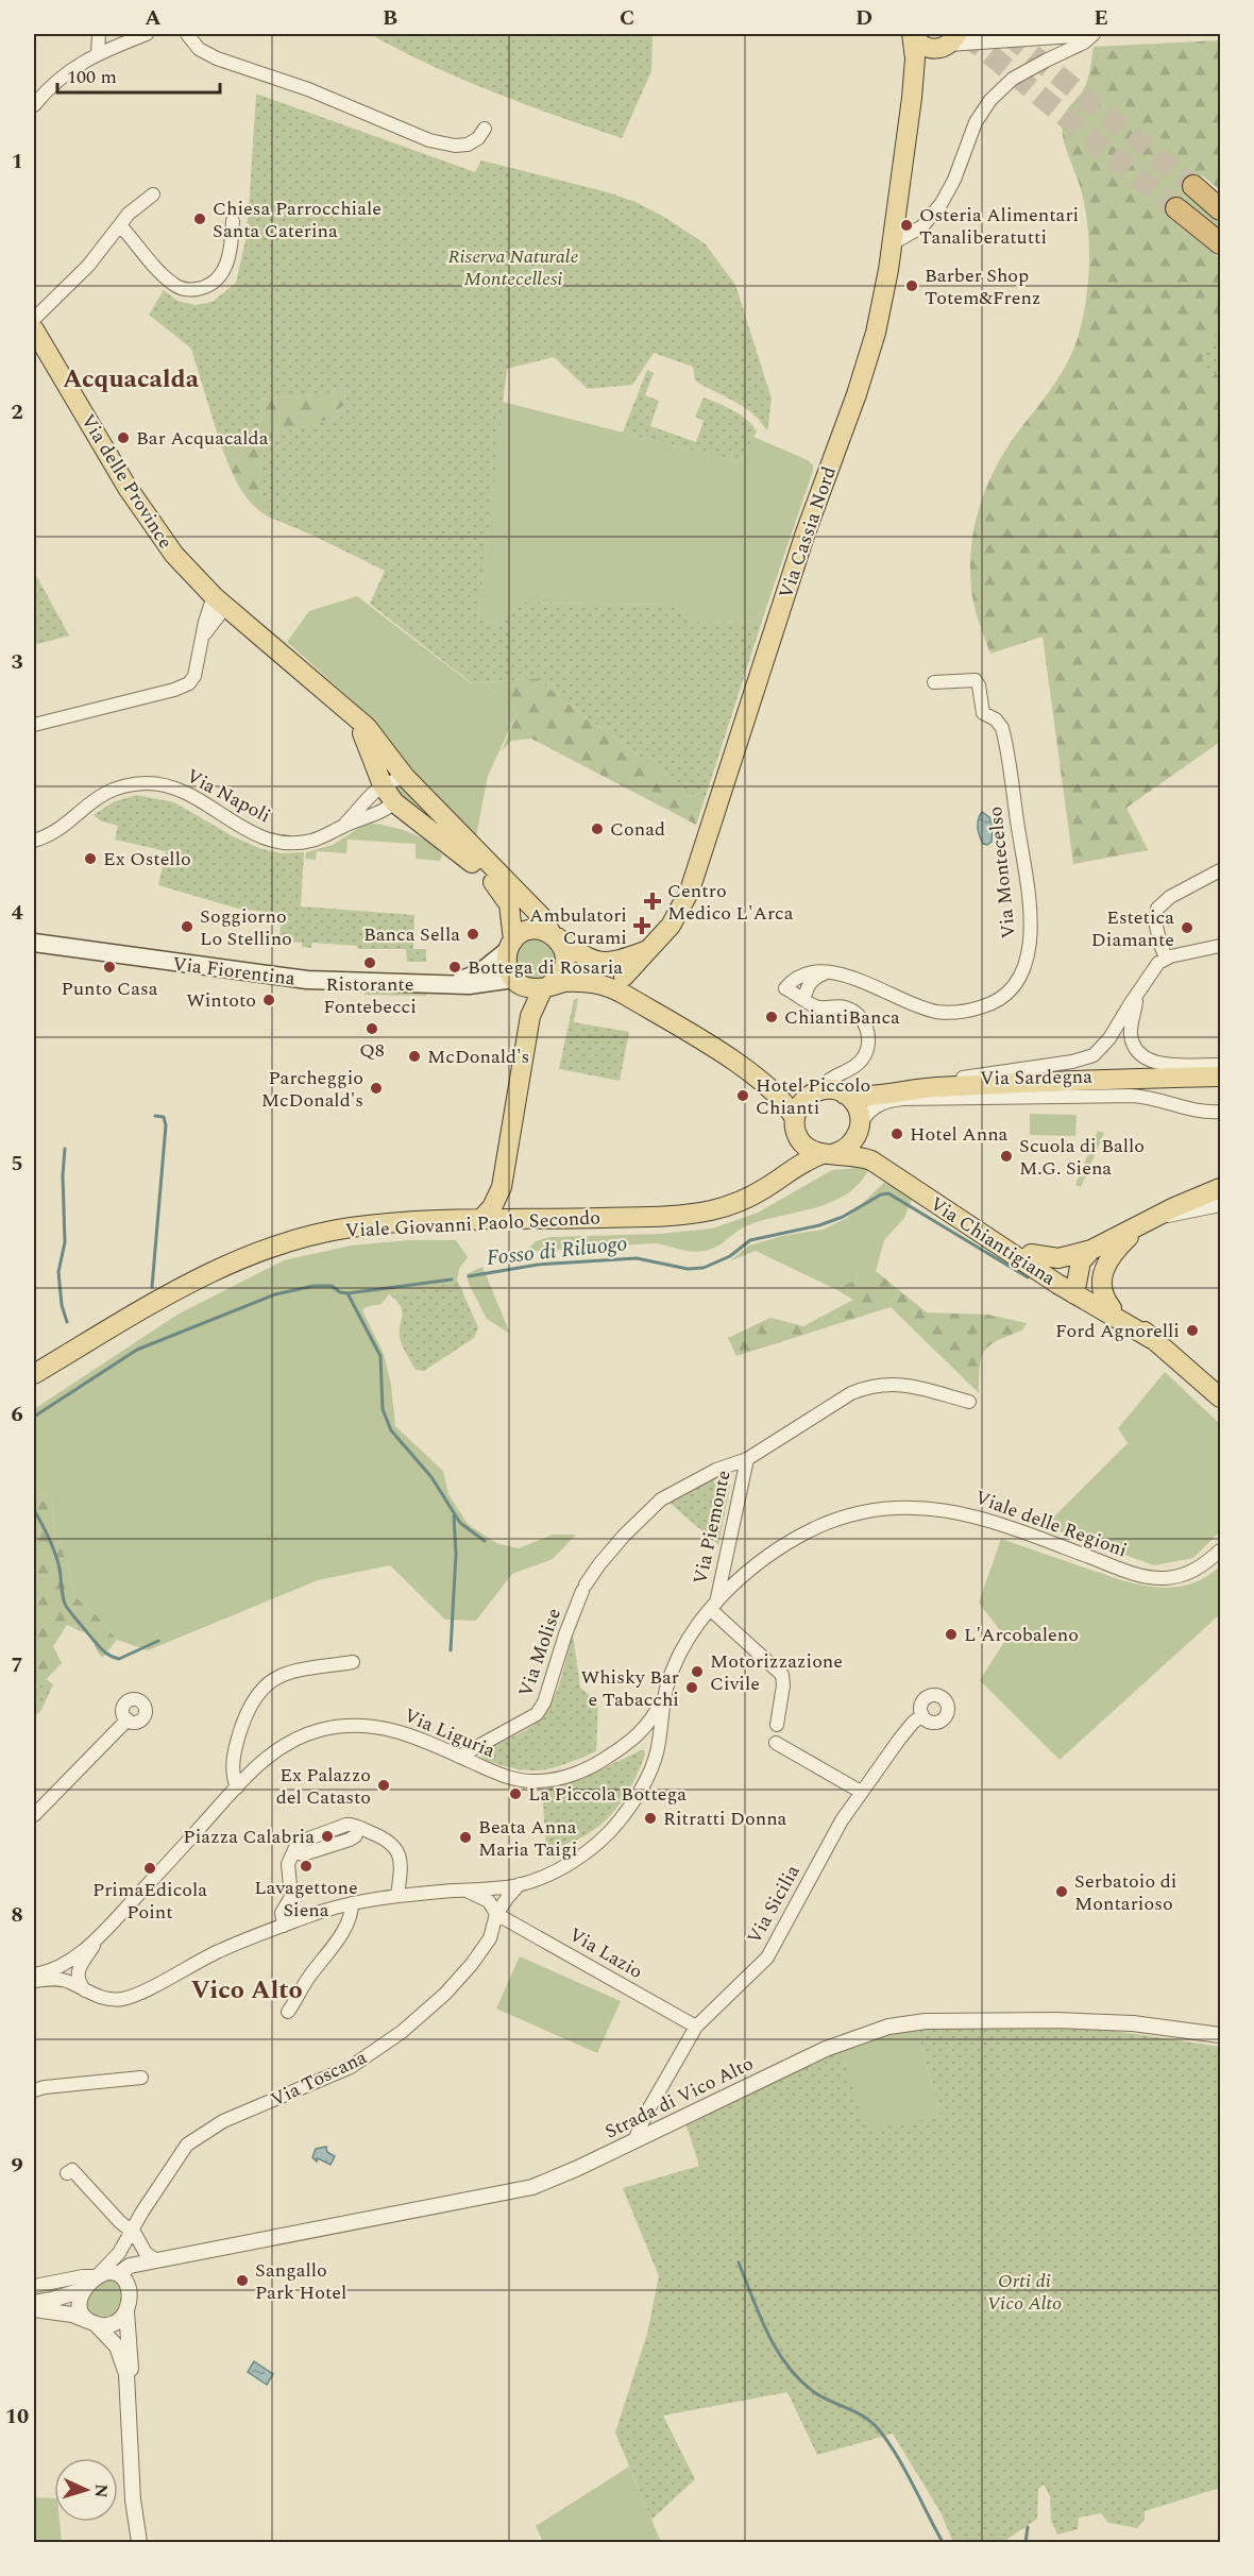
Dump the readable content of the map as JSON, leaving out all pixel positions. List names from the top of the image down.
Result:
{
  "streets": {
    "main road": [
      "Via delle Province",
      "Via Cassia Nord",
      "Via Fiorentina",
      "Viale Giovanni Paolo Secondo",
      "Via Chiantigiana"
    ],
    "street": [
      "Via Napoli",
      "Via Montecelso",
      "Via Sardegna",
      "Viale delle Regioni",
      "Via Piemonte",
      "Via Molise",
      "Via Liguria",
      "Via Sicilia",
      "Via Lazio",
      "Via Toscana",
      "Strada di Vico Alto"
    ]
  },
  "crossings": [
    ["Via delle Province", "Via Napoli"],
    ["Via delle Province", "Via Fiorentina"],
    ["Via Cassia Nord", "Via Fiorentina"],
    ["Via Sardegna", "Viale Giovanni Paolo Secondo"],
    ["Via Sardegna", "Via Chiantigiana"],
    ["Viale Giovanni Paolo Secondo", "Via Chiantigiana"],
    ["Viale delle Regioni", "Via Piemonte"],
    ["Viale delle Regioni", "Via Liguria"],
    ["Via Piemonte", "Via Molise"],
    ["Via Molise", "Via Liguria"],
    ["Via Sicilia", "Via Lazio"],
    ["Via Sicilia", "Strada di Vico Alto"],
    ["Via Lazio", "Via Toscana"],
    ["Via Toscana", "Strada di Vico Alto"]
  ],
  "districts": ["Acquacalda", "Vico Alto"],
  "water": ["Fosso di Riluogo"],
  "parks": ["Riserva Naturale Montecellesi", "Orti di Vico Alto"],
  "places": {
    "other": [
      "Chiesa Parrocchiale Santa Caterina",
      "Osteria Alimentari Tanaliberatutti",
      "Barber Shop Totem&Frenz",
      "Bar Acquacalda",
      "Conad",
      "Ex Ostello",
      "Soggiorno Lo Stellino",
      "Estetica Diamante",
      "Banca Sella",
      "Ristorante Fontebecci",
      "Punto Casa",
      "Bottega di Rosaria",
      "Wintoto",
      "ChiantiBanca",
      "Q8",
      "McDonald's",
      "Parcheggio McDonald's",
      "Hotel Piccolo Chianti",
      "Hotel Anna",
      "Scuola di Ballo M.G. Siena",
      "Ford Agnorelli",
      "L'Arcobaleno",
      "Motorizzazione Civile",
      "Whisky Bar e Tabacchi",
      "Ex Palazzo del Catasto",
      "La Piccola Bottega",
      "Ritratti Donna",
      "Piazza Calabria",
      "Beata Anna Maria Taigi",
      "Lavagettone Siena",
      "PrimaEdicola Point",
      "Serbatoio di Montarioso",
      "Sangallo Park Hotel"
    ],
    "health": ["Centro Medico L'Arca", "Ambulatori Curami"]
  },
  "scale_bar": "100 m",
  "north": "right",
  "grid": {
    "columns": [
      "A",
      "B",
      "C",
      "D",
      "E"
    ],
    "rows": [
      "1",
      "2",
      "3",
      "4",
      "5",
      "6",
      "7",
      "8",
      "9",
      "10"
    ]
  }
}
